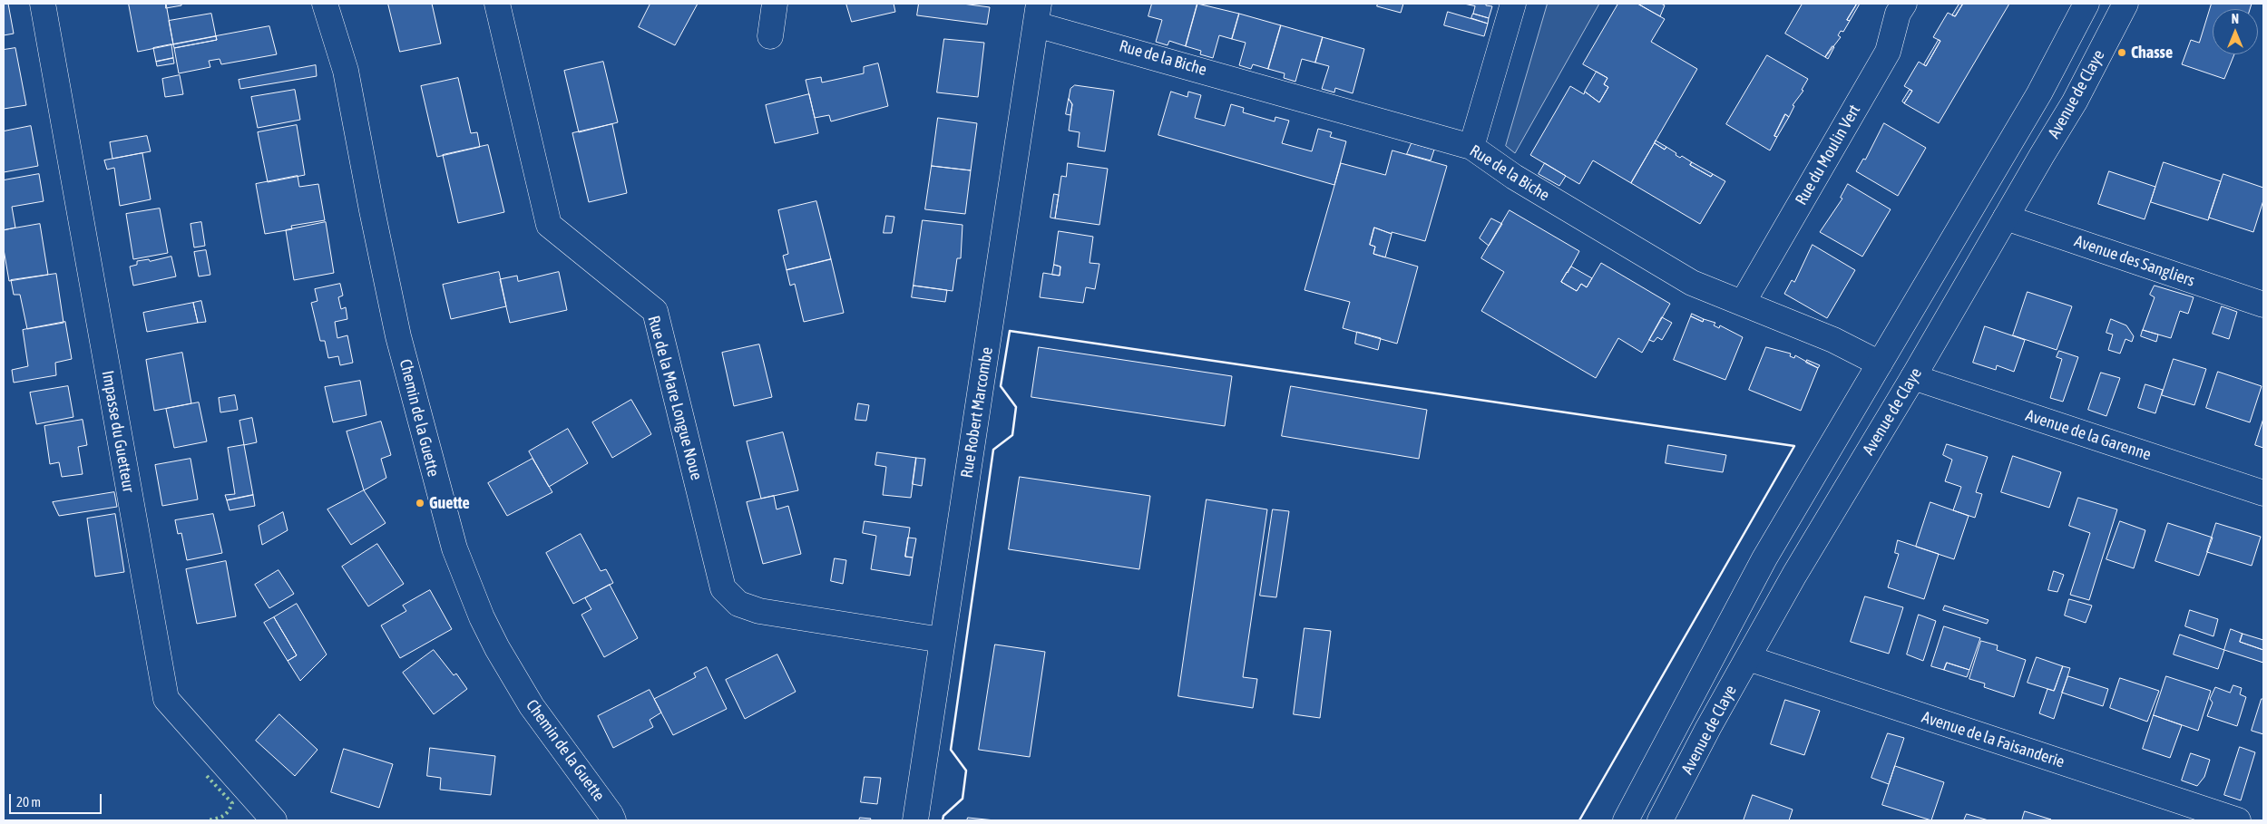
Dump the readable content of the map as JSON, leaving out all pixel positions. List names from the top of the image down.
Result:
{
  "streets": {
    "street": [
      "Rue de la Biche",
      "Avenue de Claye",
      "Rue du Moulin Vert",
      "Avenue des Sangliers",
      "Rue de la Mare Longue Noue",
      "Rue Robert Marcombe",
      "Chemin de la Guette",
      "Impasse du Guetteur",
      "Avenue de la Garenne",
      "Avenue de la Faisanderie"
    ]
  },
  "crossings": [
    ["Rue de la Biche", "Avenue de Claye"],
    ["Rue de la Biche", "Rue du Moulin Vert"],
    ["Rue de la Biche", "Rue Robert Marcombe"],
    ["Avenue de Claye", "Avenue des Sangliers"],
    ["Avenue de Claye", "Avenue de la Garenne"],
    ["Avenue de Claye", "Avenue de la Faisanderie"],
    ["Rue de la Mare Longue Noue", "Rue Robert Marcombe"]
  ],
  "places": ["Chasse", "Guette"],
  "scale_bar": "20 m",
  "north": "top"
}
